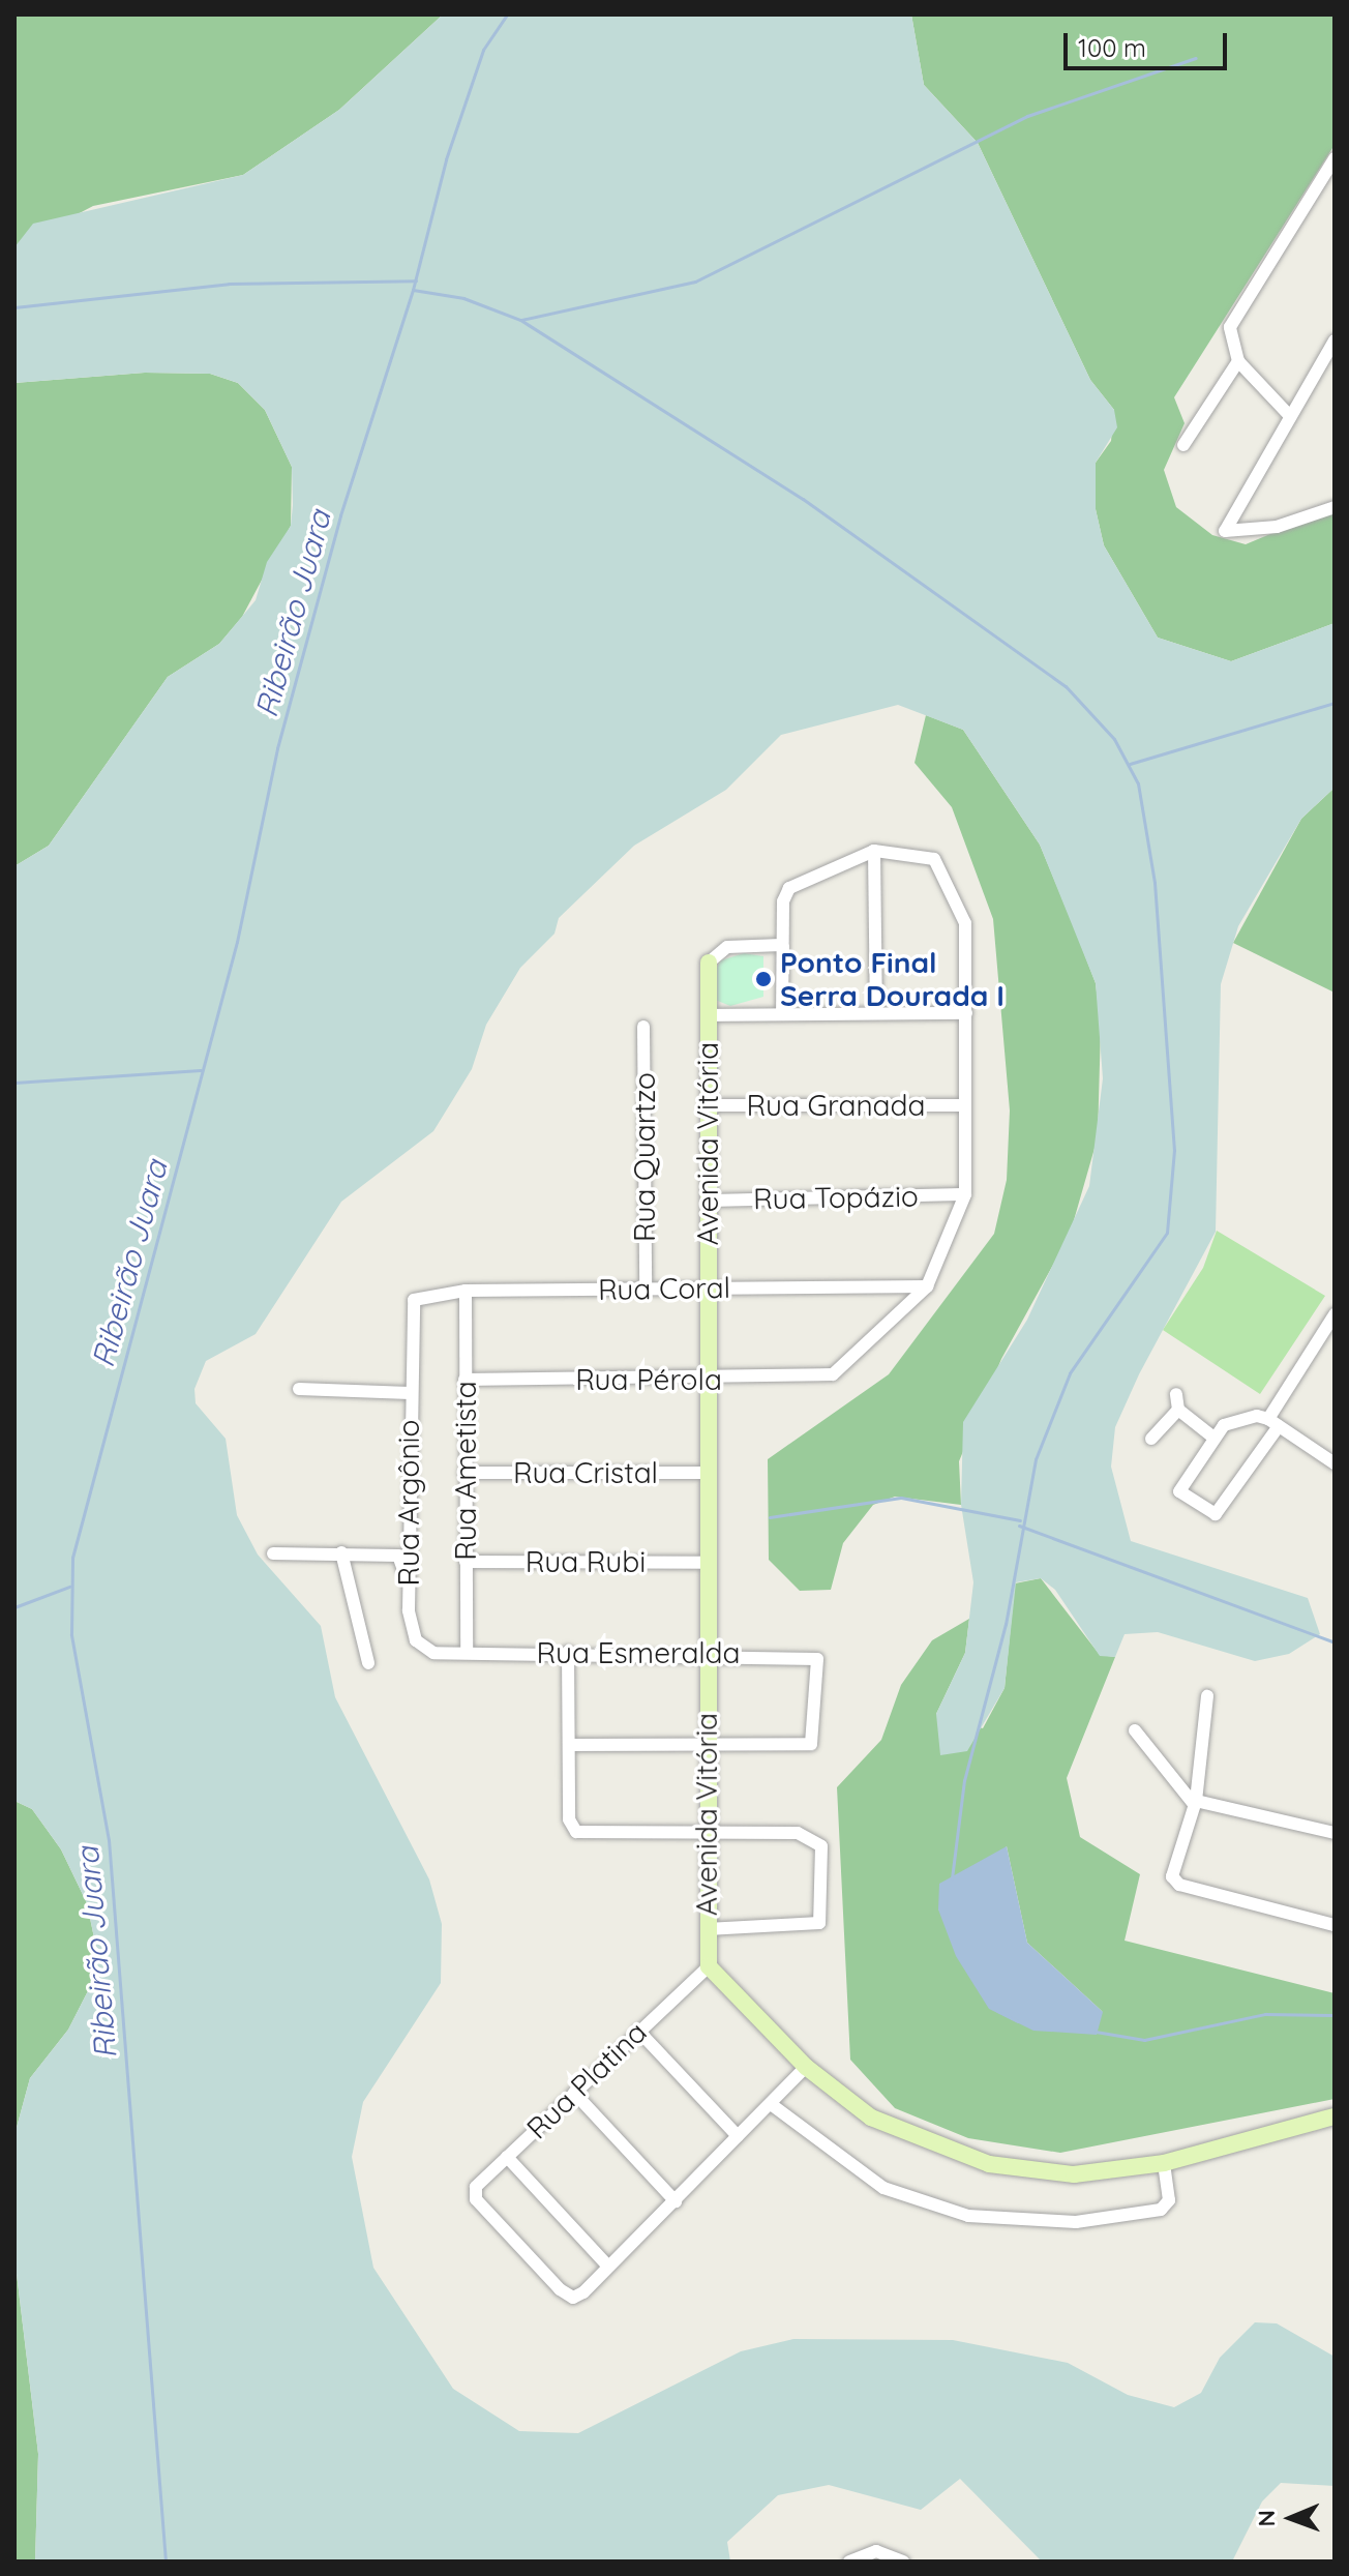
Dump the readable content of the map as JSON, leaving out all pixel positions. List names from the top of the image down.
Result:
{
  "streets": {
    "street": [
      "Rua Granada",
      "Avenida Vitória",
      "Rua Quartzo",
      "Rua Topázio",
      "Rua Coral",
      "Rua Pérola",
      "Rua Ametista",
      "Rua Cristal",
      "Rua Argônio",
      "Rua Rubi",
      "Rua Esmeralda",
      "Rua Platina"
    ]
  },
  "crossings": [
    ["Rua Granada", "Avenida Vitória"],
    ["Avenida Vitória", "Rua Topázio"],
    ["Avenida Vitória", "Rua Coral"],
    ["Avenida Vitória", "Rua Pérola"],
    ["Avenida Vitória", "Rua Cristal"],
    ["Avenida Vitória", "Rua Rubi"],
    ["Avenida Vitória", "Rua Esmeralda"],
    ["Avenida Vitória", "Rua Platina"],
    ["Rua Quartzo", "Rua Coral"],
    ["Rua Coral", "Rua Pérola"],
    ["Rua Coral", "Rua Ametista"],
    ["Rua Coral", "Rua Argônio"],
    ["Rua Pérola", "Rua Ametista"],
    ["Rua Ametista", "Rua Cristal"],
    ["Rua Ametista", "Rua Argônio"],
    ["Rua Ametista", "Rua Rubi"],
    ["Rua Ametista", "Rua Esmeralda"],
    ["Rua Argônio", "Rua Esmeralda"]
  ],
  "water": ["Ribeirão Juara"],
  "places": ["Ponto Final Serra Dourada I"],
  "scale_bar": "100 m",
  "north": "left"
}
